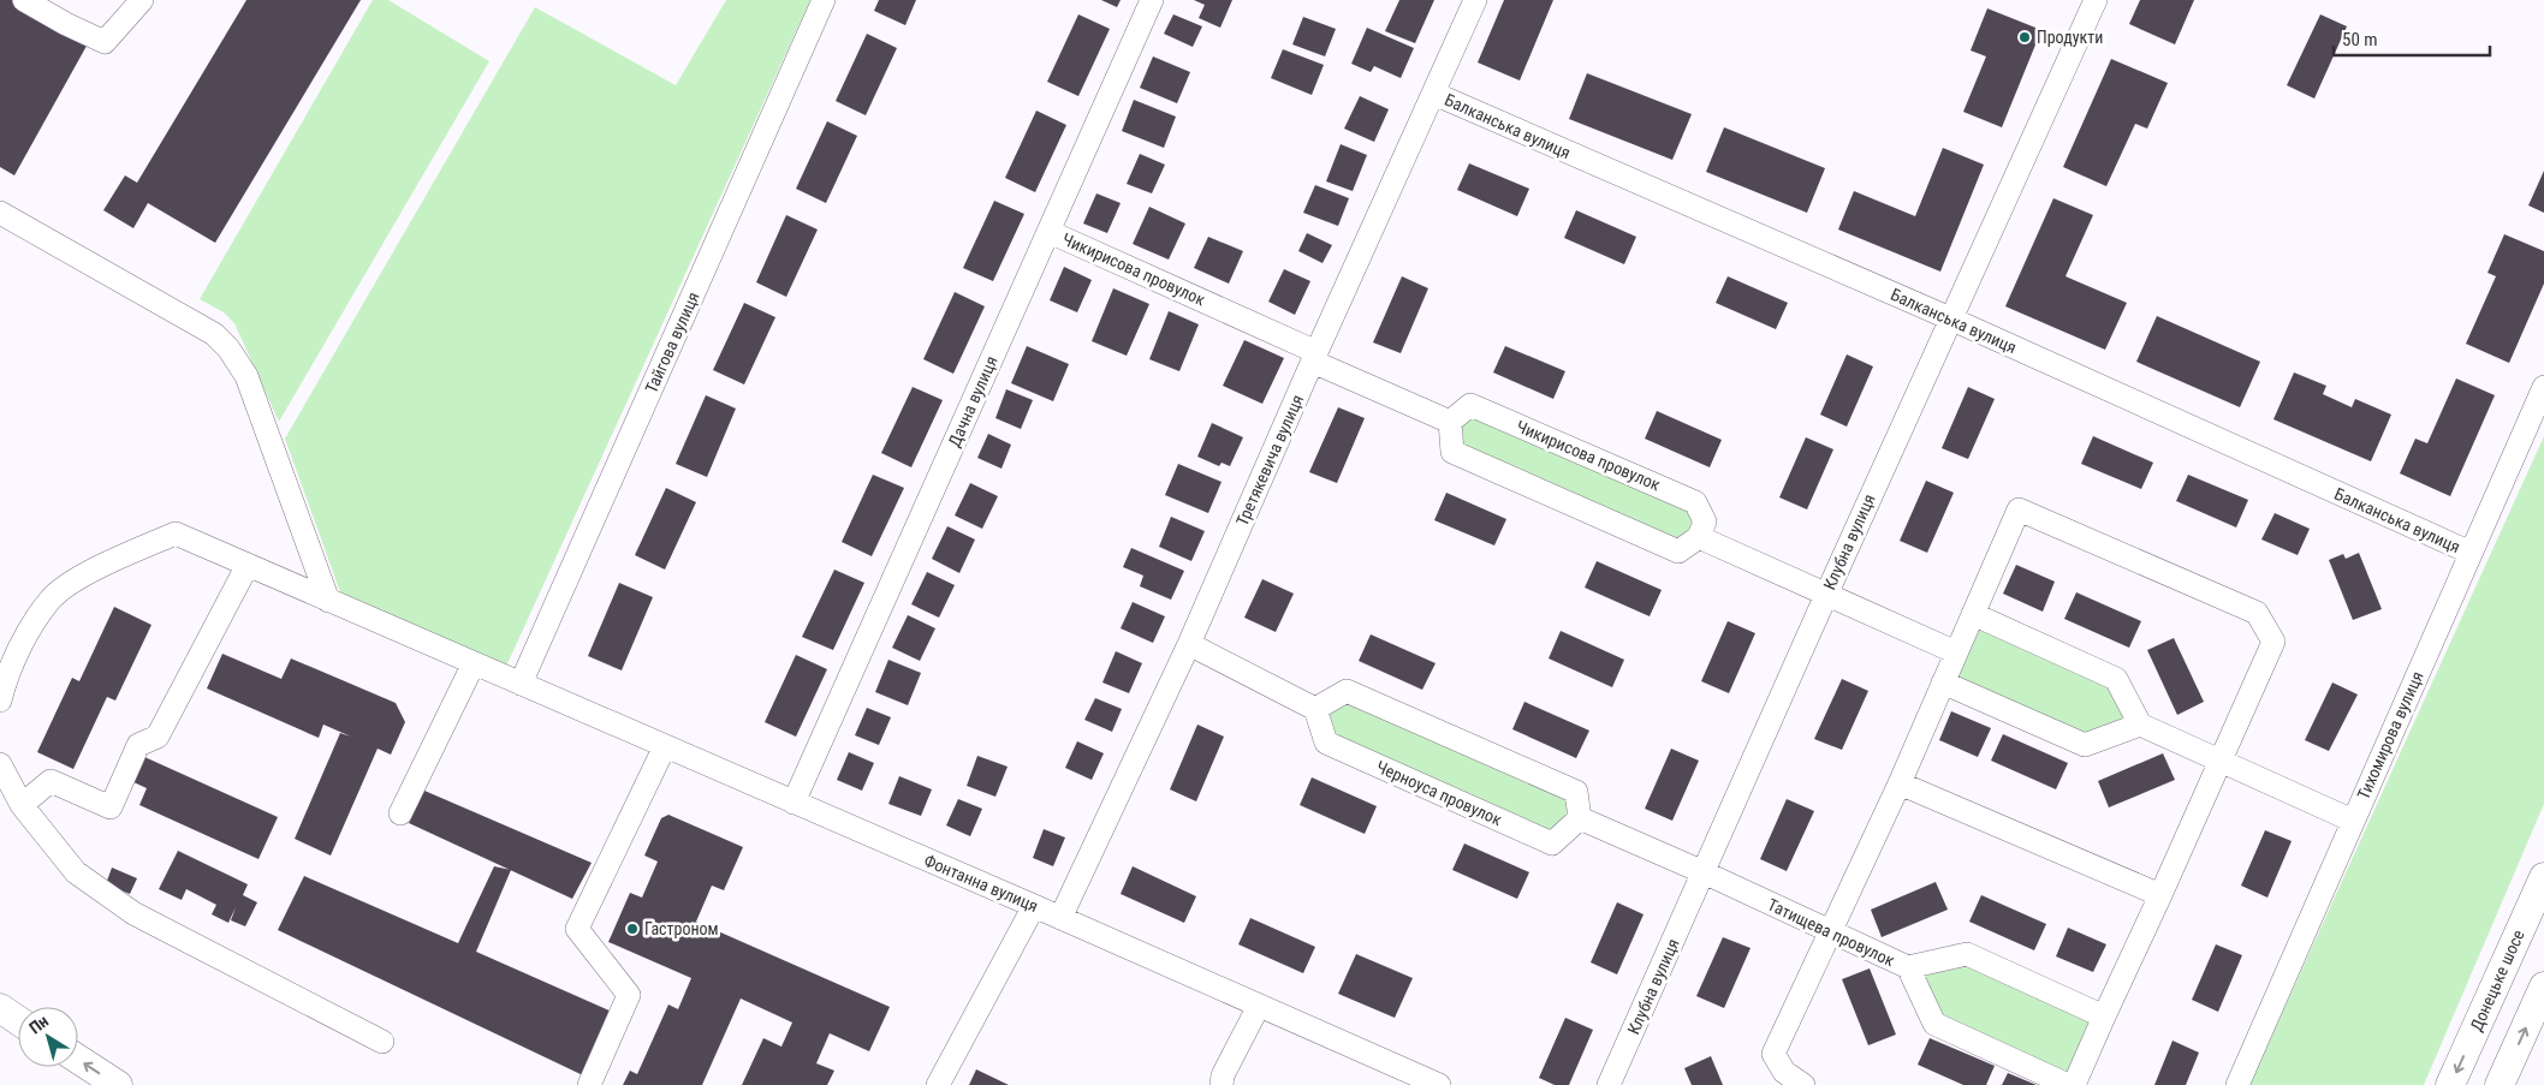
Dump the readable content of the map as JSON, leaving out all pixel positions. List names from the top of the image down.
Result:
{
  "streets": {
    "main road": ["Донецьке шосе"],
    "street": [
      "Балканська вулиця",
      "Чикирисова провулок",
      "Тайгова вулиця",
      "Дачна вулиця",
      "Третякевича вулиця",
      "Клубна вулиця",
      "Тихомирова вулиця",
      "Черноуса провулок",
      "Фонтанна вулиця",
      "Татищева провулок"
    ]
  },
  "crossings": [
    ["Балканська вулиця", "Третякевича вулиця"],
    ["Балканська вулиця", "Клубна вулиця"],
    ["Балканська вулиця", "Тихомирова вулиця"],
    ["Чикирисова провулок", "Дачна вулиця"],
    ["Чикирисова провулок", "Третякевича вулиця"],
    ["Тайгова вулиця", "Фонтанна вулиця"],
    ["Дачна вулиця", "Фонтанна вулиця"],
    ["Третякевича вулиця", "Фонтанна вулиця"],
    ["Клубна вулиця", "Татищева провулок"]
  ],
  "places": ["Продукти", "Гастроном"],
  "scale_bar": "50 m",
  "north": "top left"
}
